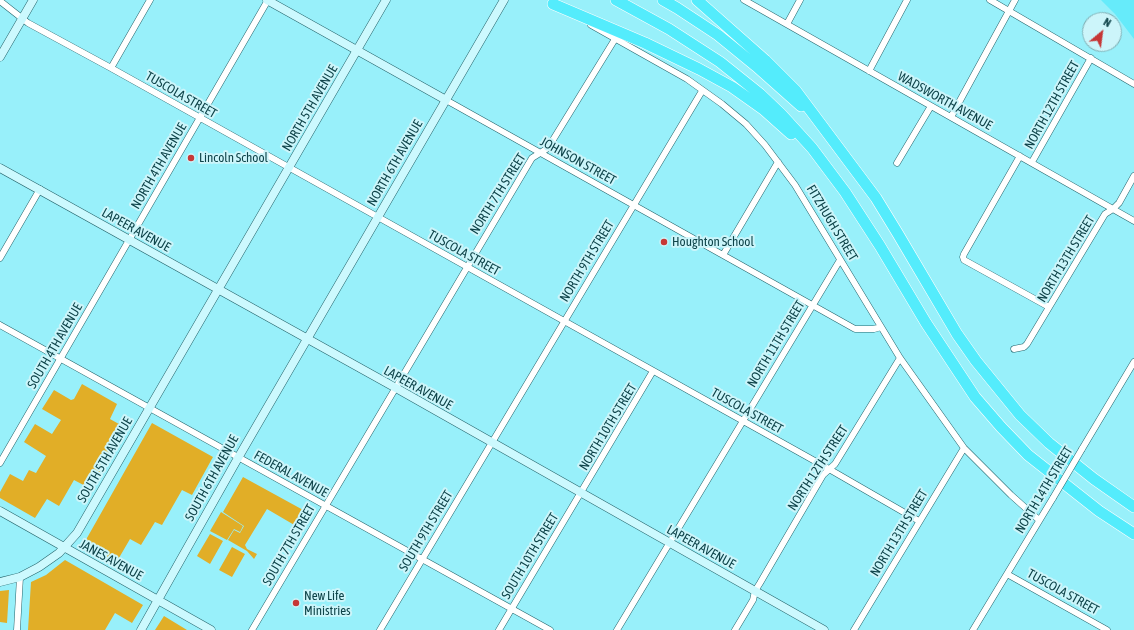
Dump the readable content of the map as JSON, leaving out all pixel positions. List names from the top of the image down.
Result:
{
  "streets": {
    "street": [
      "TUSCOLA STREET",
      "WADSWORTH AVENUE",
      "NORTH 12TH STREET",
      "NORTH 5TH AVENUE",
      "JOHNSON STREET",
      "NORTH 6TH AVENUE",
      "NORTH 4TH AVENUE",
      "NORTH 7TH STREET",
      "FITZHUGH STREET",
      "LAPEER AVENUE",
      "NORTH 13TH STREET",
      "NORTH 9TH STREET",
      "NORTH 11TH STREET",
      "SOUTH 4TH AVENUE",
      "NORTH 10TH STREET",
      "SOUTH 5TH AVENUE",
      "FEDERAL AVENUE",
      "SOUTH 6TH AVENUE",
      "NORTH 14TH STREET",
      "SOUTH 9TH STREET",
      "SOUTH 7TH STREET",
      "SOUTH 10TH STREET",
      "JANES AVENUE"
    ]
  },
  "crossings": [
    ["TUSCOLA STREET", "NORTH 12TH STREET"],
    ["TUSCOLA STREET", "NORTH 5TH AVENUE"],
    ["TUSCOLA STREET", "NORTH 6TH AVENUE"],
    ["TUSCOLA STREET", "NORTH 4TH AVENUE"],
    ["TUSCOLA STREET", "NORTH 7TH STREET"],
    ["TUSCOLA STREET", "NORTH 13TH STREET"],
    ["TUSCOLA STREET", "NORTH 9TH STREET"],
    ["TUSCOLA STREET", "NORTH 11TH STREET"],
    ["TUSCOLA STREET", "NORTH 10TH STREET"],
    ["TUSCOLA STREET", "NORTH 14TH STREET"],
    ["WADSWORTH AVENUE", "NORTH 12TH STREET"],
    ["WADSWORTH AVENUE", "NORTH 13TH STREET"],
    ["NORTH 12TH STREET", "FITZHUGH STREET"],
    ["NORTH 12TH STREET", "LAPEER AVENUE"],
    ["NORTH 12TH STREET", "NORTH 13TH STREET"],
    ["NORTH 5TH AVENUE", "JOHNSON STREET"],
    ["NORTH 5TH AVENUE", "LAPEER AVENUE"],
    ["NORTH 5TH AVENUE", "SOUTH 5TH AVENUE"],
    ["JOHNSON STREET", "NORTH 6TH AVENUE"],
    ["JOHNSON STREET", "NORTH 4TH AVENUE"],
    ["JOHNSON STREET", "NORTH 7TH STREET"],
    ["JOHNSON STREET", "FITZHUGH STREET"],
    ["JOHNSON STREET", "NORTH 9TH STREET"],
    ["JOHNSON STREET", "NORTH 11TH STREET"],
    ["NORTH 6TH AVENUE", "LAPEER AVENUE"],
    ["NORTH 6TH AVENUE", "SOUTH 6TH AVENUE"],
    ["NORTH 4TH AVENUE", "LAPEER AVENUE"],
    ["NORTH 4TH AVENUE", "SOUTH 4TH AVENUE"],
    ["NORTH 7TH STREET", "FITZHUGH STREET"],
    ["NORTH 7TH STREET", "LAPEER AVENUE"],
    ["NORTH 7TH STREET", "SOUTH 7TH STREET"],
    ["FITZHUGH STREET", "NORTH 13TH STREET"],
    ["FITZHUGH STREET", "NORTH 9TH STREET"],
    ["FITZHUGH STREET", "NORTH 11TH STREET"],
    ["FITZHUGH STREET", "NORTH 14TH STREET"],
    ["LAPEER AVENUE", "NORTH 9TH STREET"],
    ["LAPEER AVENUE", "NORTH 11TH STREET"],
    ["LAPEER AVENUE", "SOUTH 4TH AVENUE"],
    ["LAPEER AVENUE", "NORTH 10TH STREET"],
    ["LAPEER AVENUE", "SOUTH 5TH AVENUE"],
    ["LAPEER AVENUE", "SOUTH 6TH AVENUE"],
    ["LAPEER AVENUE", "SOUTH 9TH STREET"],
    ["LAPEER AVENUE", "SOUTH 7TH STREET"],
    ["LAPEER AVENUE", "SOUTH 10TH STREET"],
    ["NORTH 9TH STREET", "SOUTH 9TH STREET"],
    ["SOUTH 4TH AVENUE", "FEDERAL AVENUE"],
    ["NORTH 10TH STREET", "SOUTH 10TH STREET"],
    ["SOUTH 5TH AVENUE", "FEDERAL AVENUE"],
    ["SOUTH 5TH AVENUE", "JANES AVENUE"],
    ["FEDERAL AVENUE", "SOUTH 6TH AVENUE"],
    ["FEDERAL AVENUE", "SOUTH 9TH STREET"],
    ["FEDERAL AVENUE", "SOUTH 7TH STREET"],
    ["FEDERAL AVENUE", "SOUTH 10TH STREET"],
    ["SOUTH 6TH AVENUE", "JANES AVENUE"]
  ],
  "places": ["Lincoln School", "Houghton School", "New Life Ministries"],
  "north": "top right"
}
